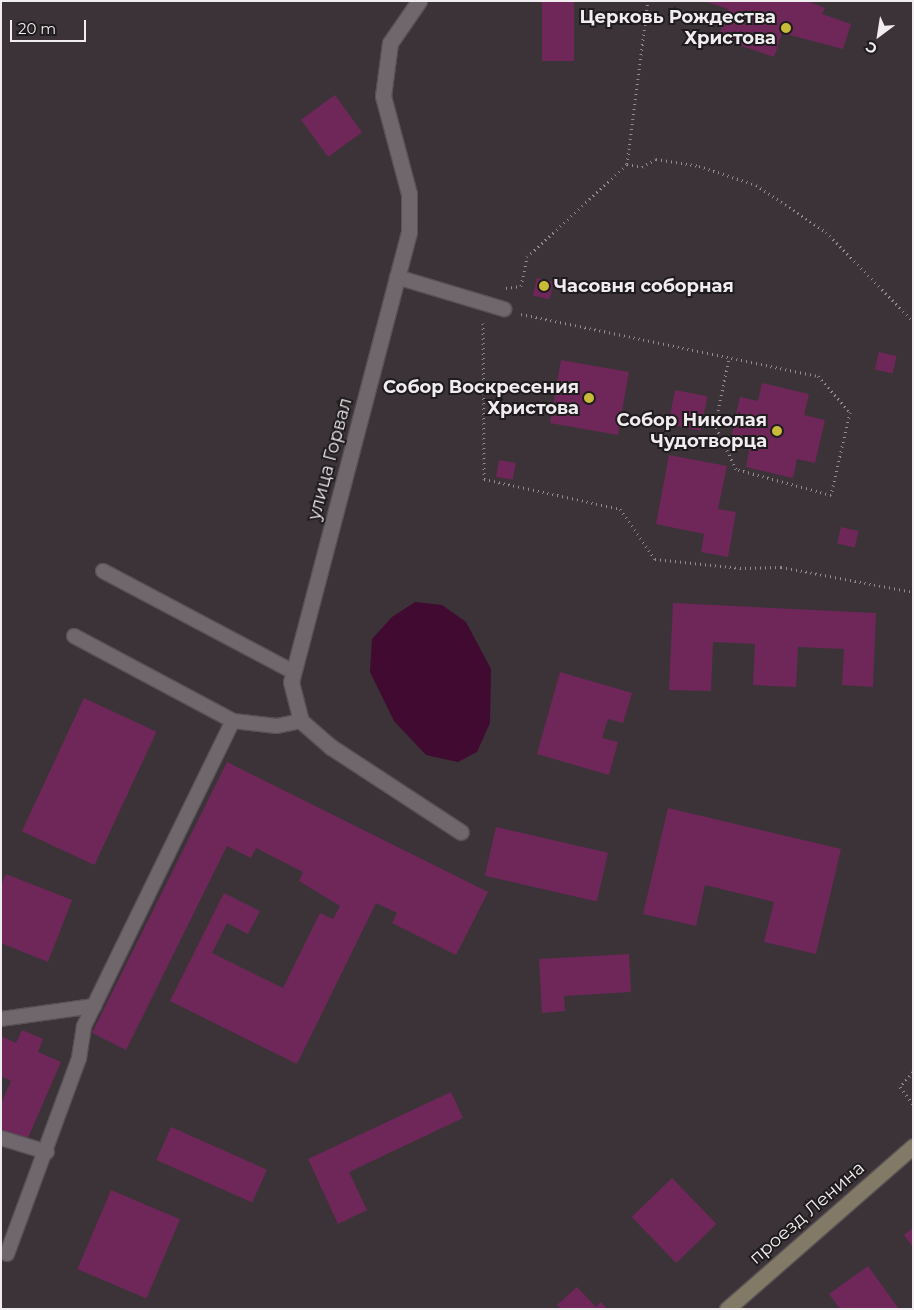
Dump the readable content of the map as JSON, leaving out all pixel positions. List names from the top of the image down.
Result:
{
  "streets": {
    "main road": ["проезд Ленина"],
    "street": ["улица Горвал"]
  },
  "places": [
    "Церковь Рождества Христова",
    "Часовня соборная",
    "Собор Воскресения Христова",
    "Собор Николая Чудотворца"
  ],
  "scale_bar": "20 m",
  "north": "bottom left"
}
